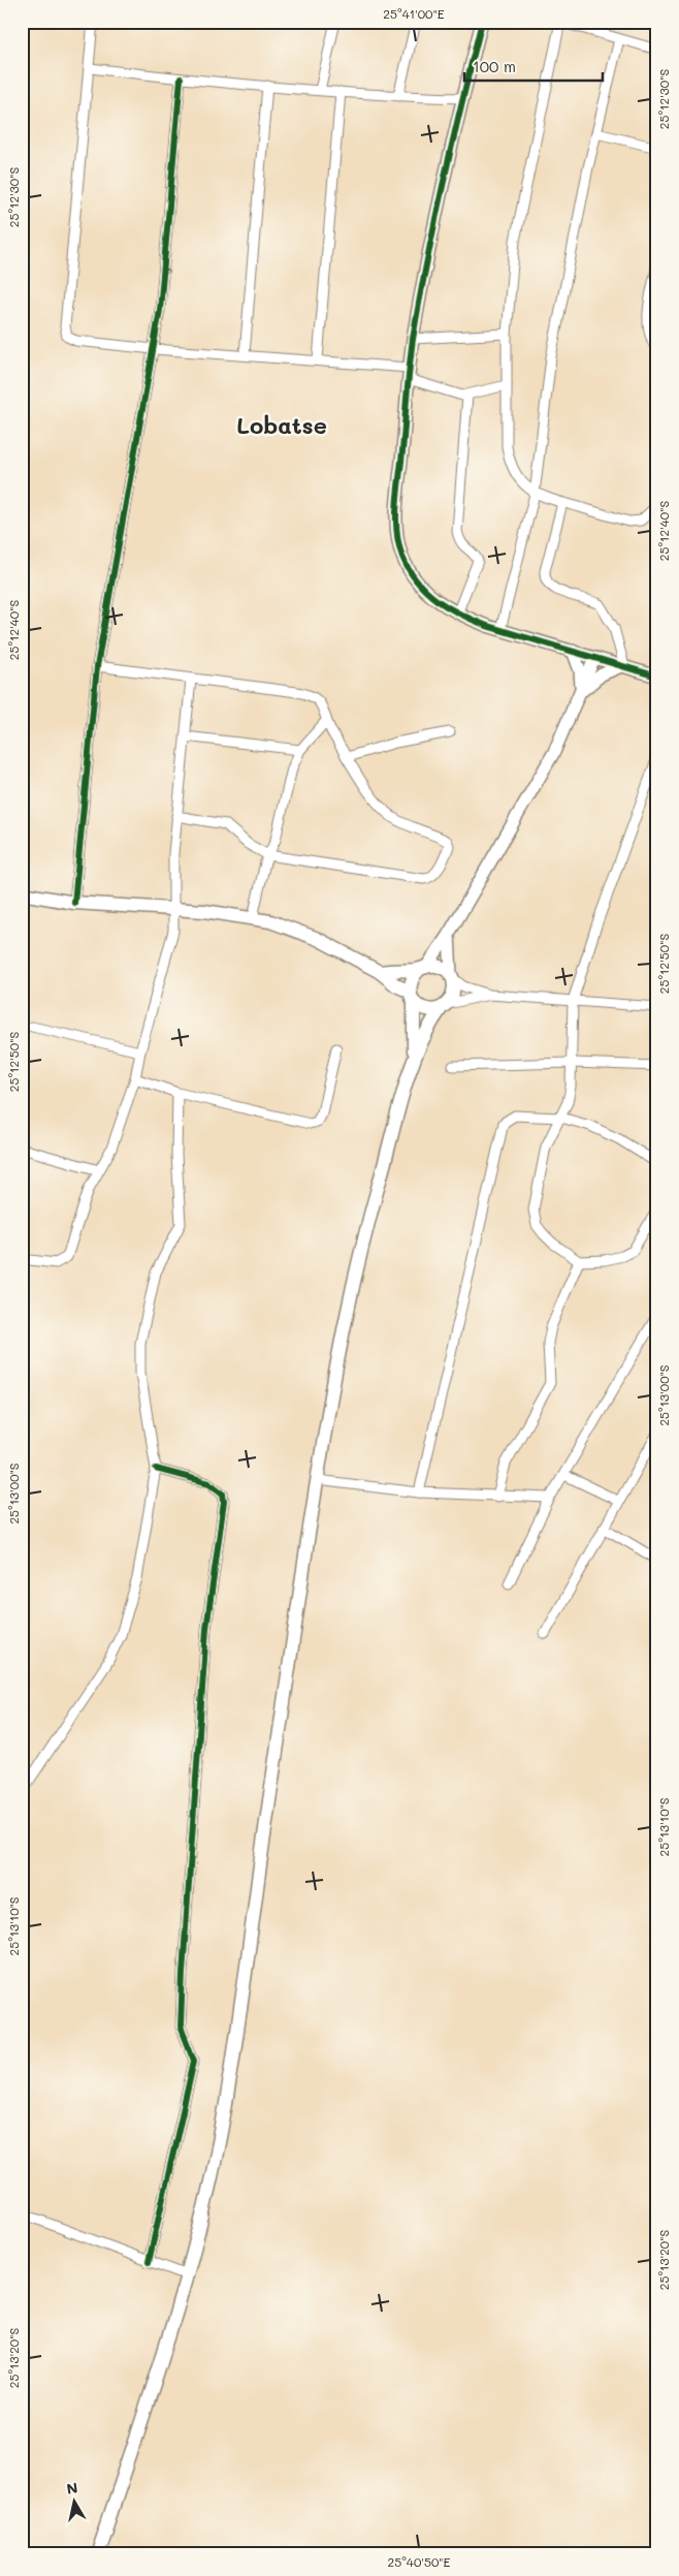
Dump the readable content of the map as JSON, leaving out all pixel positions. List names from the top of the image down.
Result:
{
  "districts": ["Lobatse"],
  "scale_bar": "100 m",
  "north": "top",
  "coordinates": [
    "25°41'00\"E",
    "25°12'30\"S",
    "25°12'40\"S",
    "25°12'50\"S",
    "25°13'00\"S",
    "25°13'10\"S",
    "25°13'20\"S",
    "25°40'50\"E"
  ]
}
